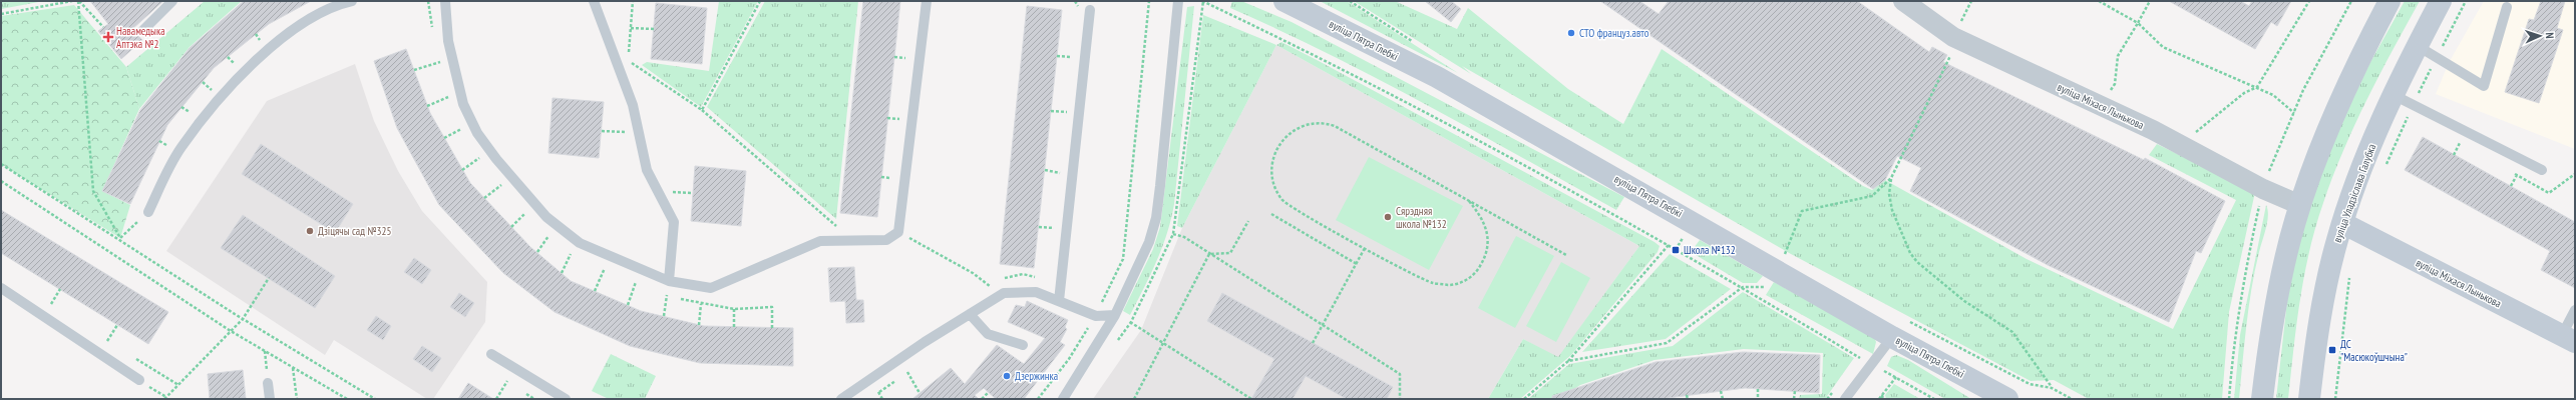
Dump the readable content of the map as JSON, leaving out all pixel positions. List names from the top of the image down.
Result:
{
  "streets": {
    "main road": ["вуліца Пятра Глебкі", "вуліца Міхася Лынькова", "вуліца Уладзіслава Галубка"]
  },
  "crossings": [
    ["вуліца Міхася Лынькова", "вуліца Уладзіслава Галубка"]
  ],
  "places": {
    "other": [
      "СТО француз.авто",
      "Сярэдняя школа №132",
      "Дзіцячы сад №325",
      "Дзержинка"
    ],
    "health": ["Навамедыка Аптэка №2"],
    "transit": ["Школа №132", "ДС \"Масюкоўшчына\""]
  },
  "north": "right"
}
